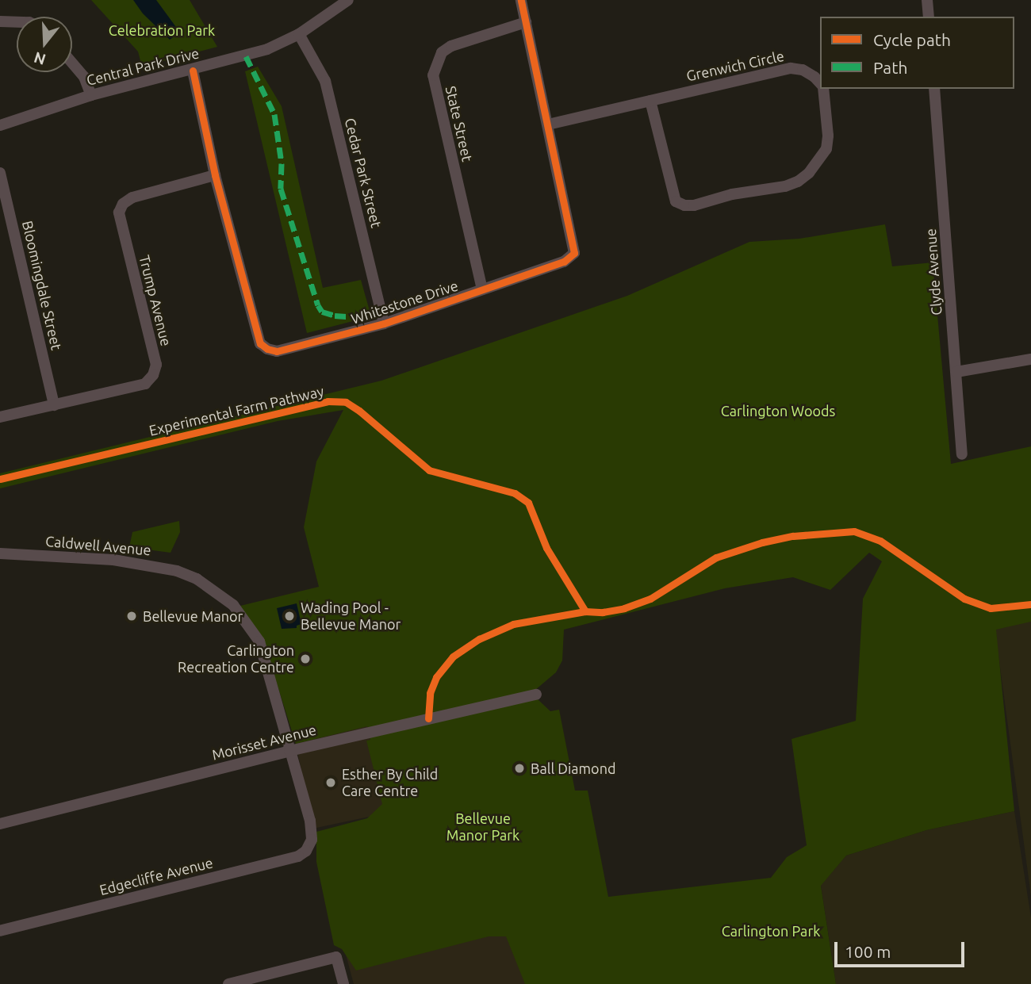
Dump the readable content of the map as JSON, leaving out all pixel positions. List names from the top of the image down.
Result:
{
  "streets": {
    "street": [
      "Grenwich Circle",
      "Central Park Drive",
      "State Street",
      "Cedar Park Street",
      "Clyde Avenue",
      "Bloomingdale Street",
      "Trump Avenue",
      "Whitestone Drive",
      "Caldwell Avenue",
      "Morisset Avenue",
      "Edgecliffe Avenue"
    ],
    "cycle path": ["Experimental Farm Pathway"]
  },
  "crossings": [
    ["Grenwich Circle", "Whitestone Drive"],
    ["Central Park Drive", "Cedar Park Street"],
    ["Central Park Drive", "Whitestone Drive"],
    ["State Street", "Whitestone Drive"],
    ["Cedar Park Street", "Whitestone Drive"],
    ["Bloomingdale Street", "Trump Avenue"],
    ["Trump Avenue", "Whitestone Drive"],
    ["Caldwell Avenue", "Morisset Avenue"],
    ["Caldwell Avenue", "Edgecliffe Avenue"]
  ],
  "parks": [
    "Celebration Park",
    "Carlington Woods",
    "Bellevue Manor Park",
    "Carlington Park"
  ],
  "places": [
    "Bellevue Manor",
    "Wading Pool - Bellevue Manor",
    "Carlington Recreation Centre",
    "Ball Diamond",
    "Esther By Child Care Centre"
  ],
  "legend": ["Cycle path", "Path"],
  "scale_bar": "100 m",
  "north": "bottom"
}
